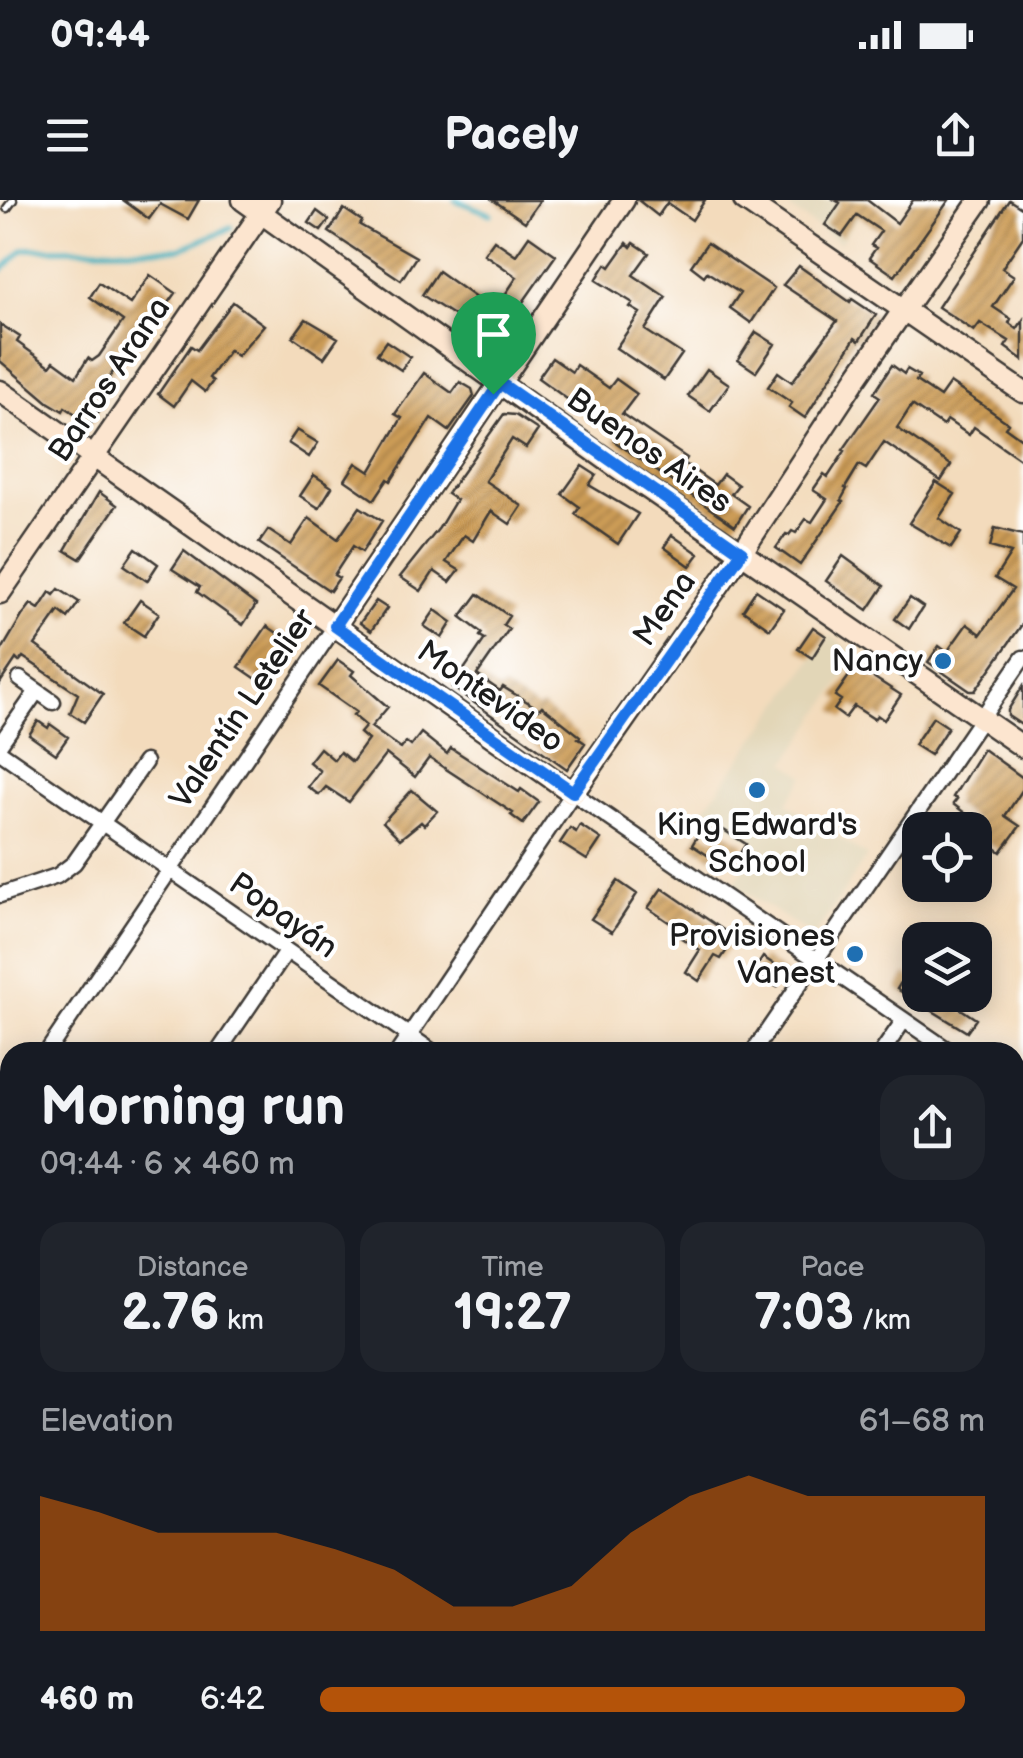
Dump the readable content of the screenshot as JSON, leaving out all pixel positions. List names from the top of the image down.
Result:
{
  "streets": {
    "street": [
      "Barros Arana",
      "Buenos Aires",
      "Mena",
      "Montevideo",
      "Valentín Letelier",
      "Popayán"
    ]
  },
  "crossings": [
    ["Barros Arana", "Buenos Aires"],
    ["Barros Arana", "Montevideo"],
    ["Buenos Aires", "Mena"],
    ["Buenos Aires", "Valentín Letelier"],
    ["Mena", "Montevideo"],
    ["Mena", "Popayán"],
    ["Montevideo", "Valentín Letelier"],
    ["Valentín Letelier", "Popayán"]
  ],
  "places": ["Nancy", "King Edward's School", "Provisiones Vanest"],
  "page": {
    "status": "09:44",
    "header": "Pacely",
    "heading": ["Morning run", "09:44 · 6 × 460 m"],
    "stats": [
      ["Distance", "2.76 km"],
      ["Time", "19:27"],
      ["Pace", "7:03 /km"]
    ],
    "chart": ["Elevation", "61–68 m"],
    "list": [
      {
        "name": "460 m",
        "note": "6:42"
      }
    ]
  }
}
